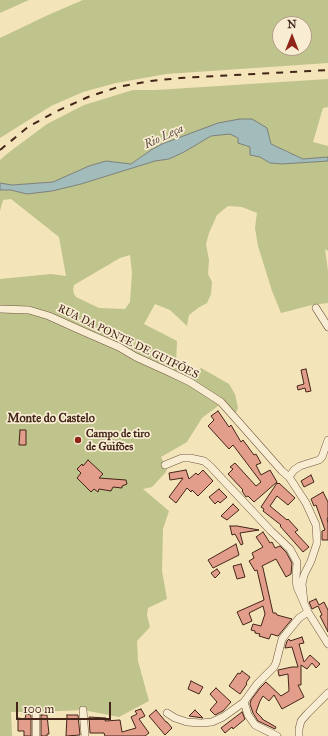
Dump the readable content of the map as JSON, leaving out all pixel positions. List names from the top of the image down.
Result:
{
  "streets": {
    "street": ["RUA DA PONTE DE GUIFÕES"]
  },
  "districts": ["Monte do Castelo"],
  "water": ["Rio Leça"],
  "places": ["Campo de tiro de Guifões"],
  "scale_bar": "100 m",
  "north": "top"
}
